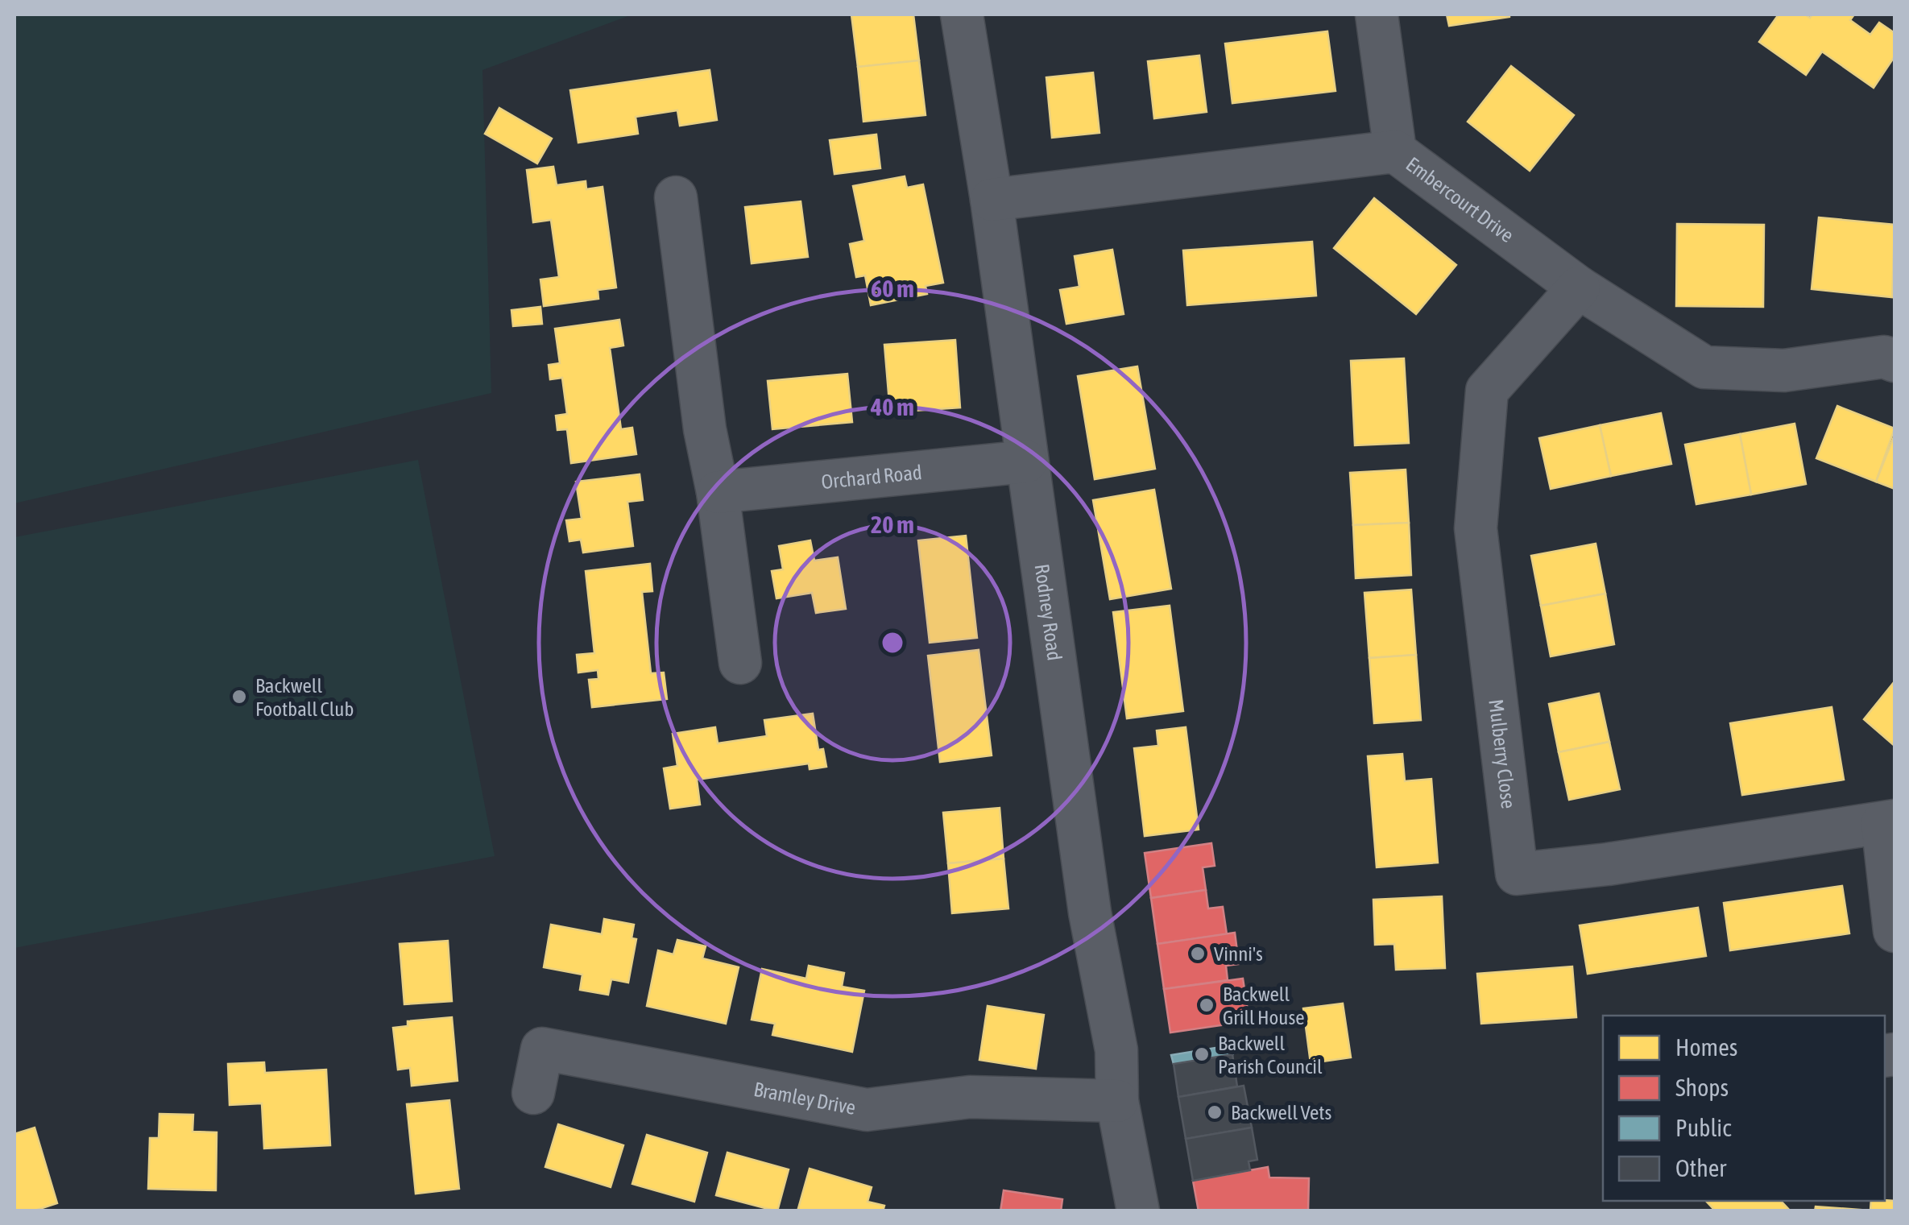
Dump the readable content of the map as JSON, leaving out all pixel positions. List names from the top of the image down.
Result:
{
  "streets": {
    "street": [
      "Embercourt Drive",
      "Orchard Road",
      "Rodney Road",
      "Mulberry Close",
      "Bramley Drive"
    ]
  },
  "crossings": [
    ["Embercourt Drive", "Rodney Road"],
    ["Embercourt Drive", "Mulberry Close"],
    ["Orchard Road", "Rodney Road"],
    ["Rodney Road", "Bramley Drive"]
  ],
  "places": [
    "Backwell Football Club",
    "Vinni's",
    "Backwell Grill House",
    "Backwell Parish Council",
    "Backwell Vets"
  ],
  "legend": [
    "Homes",
    "Shops",
    "Public",
    "Other"
  ],
  "rings": ["60 m", "40 m", "20 m"]
}
